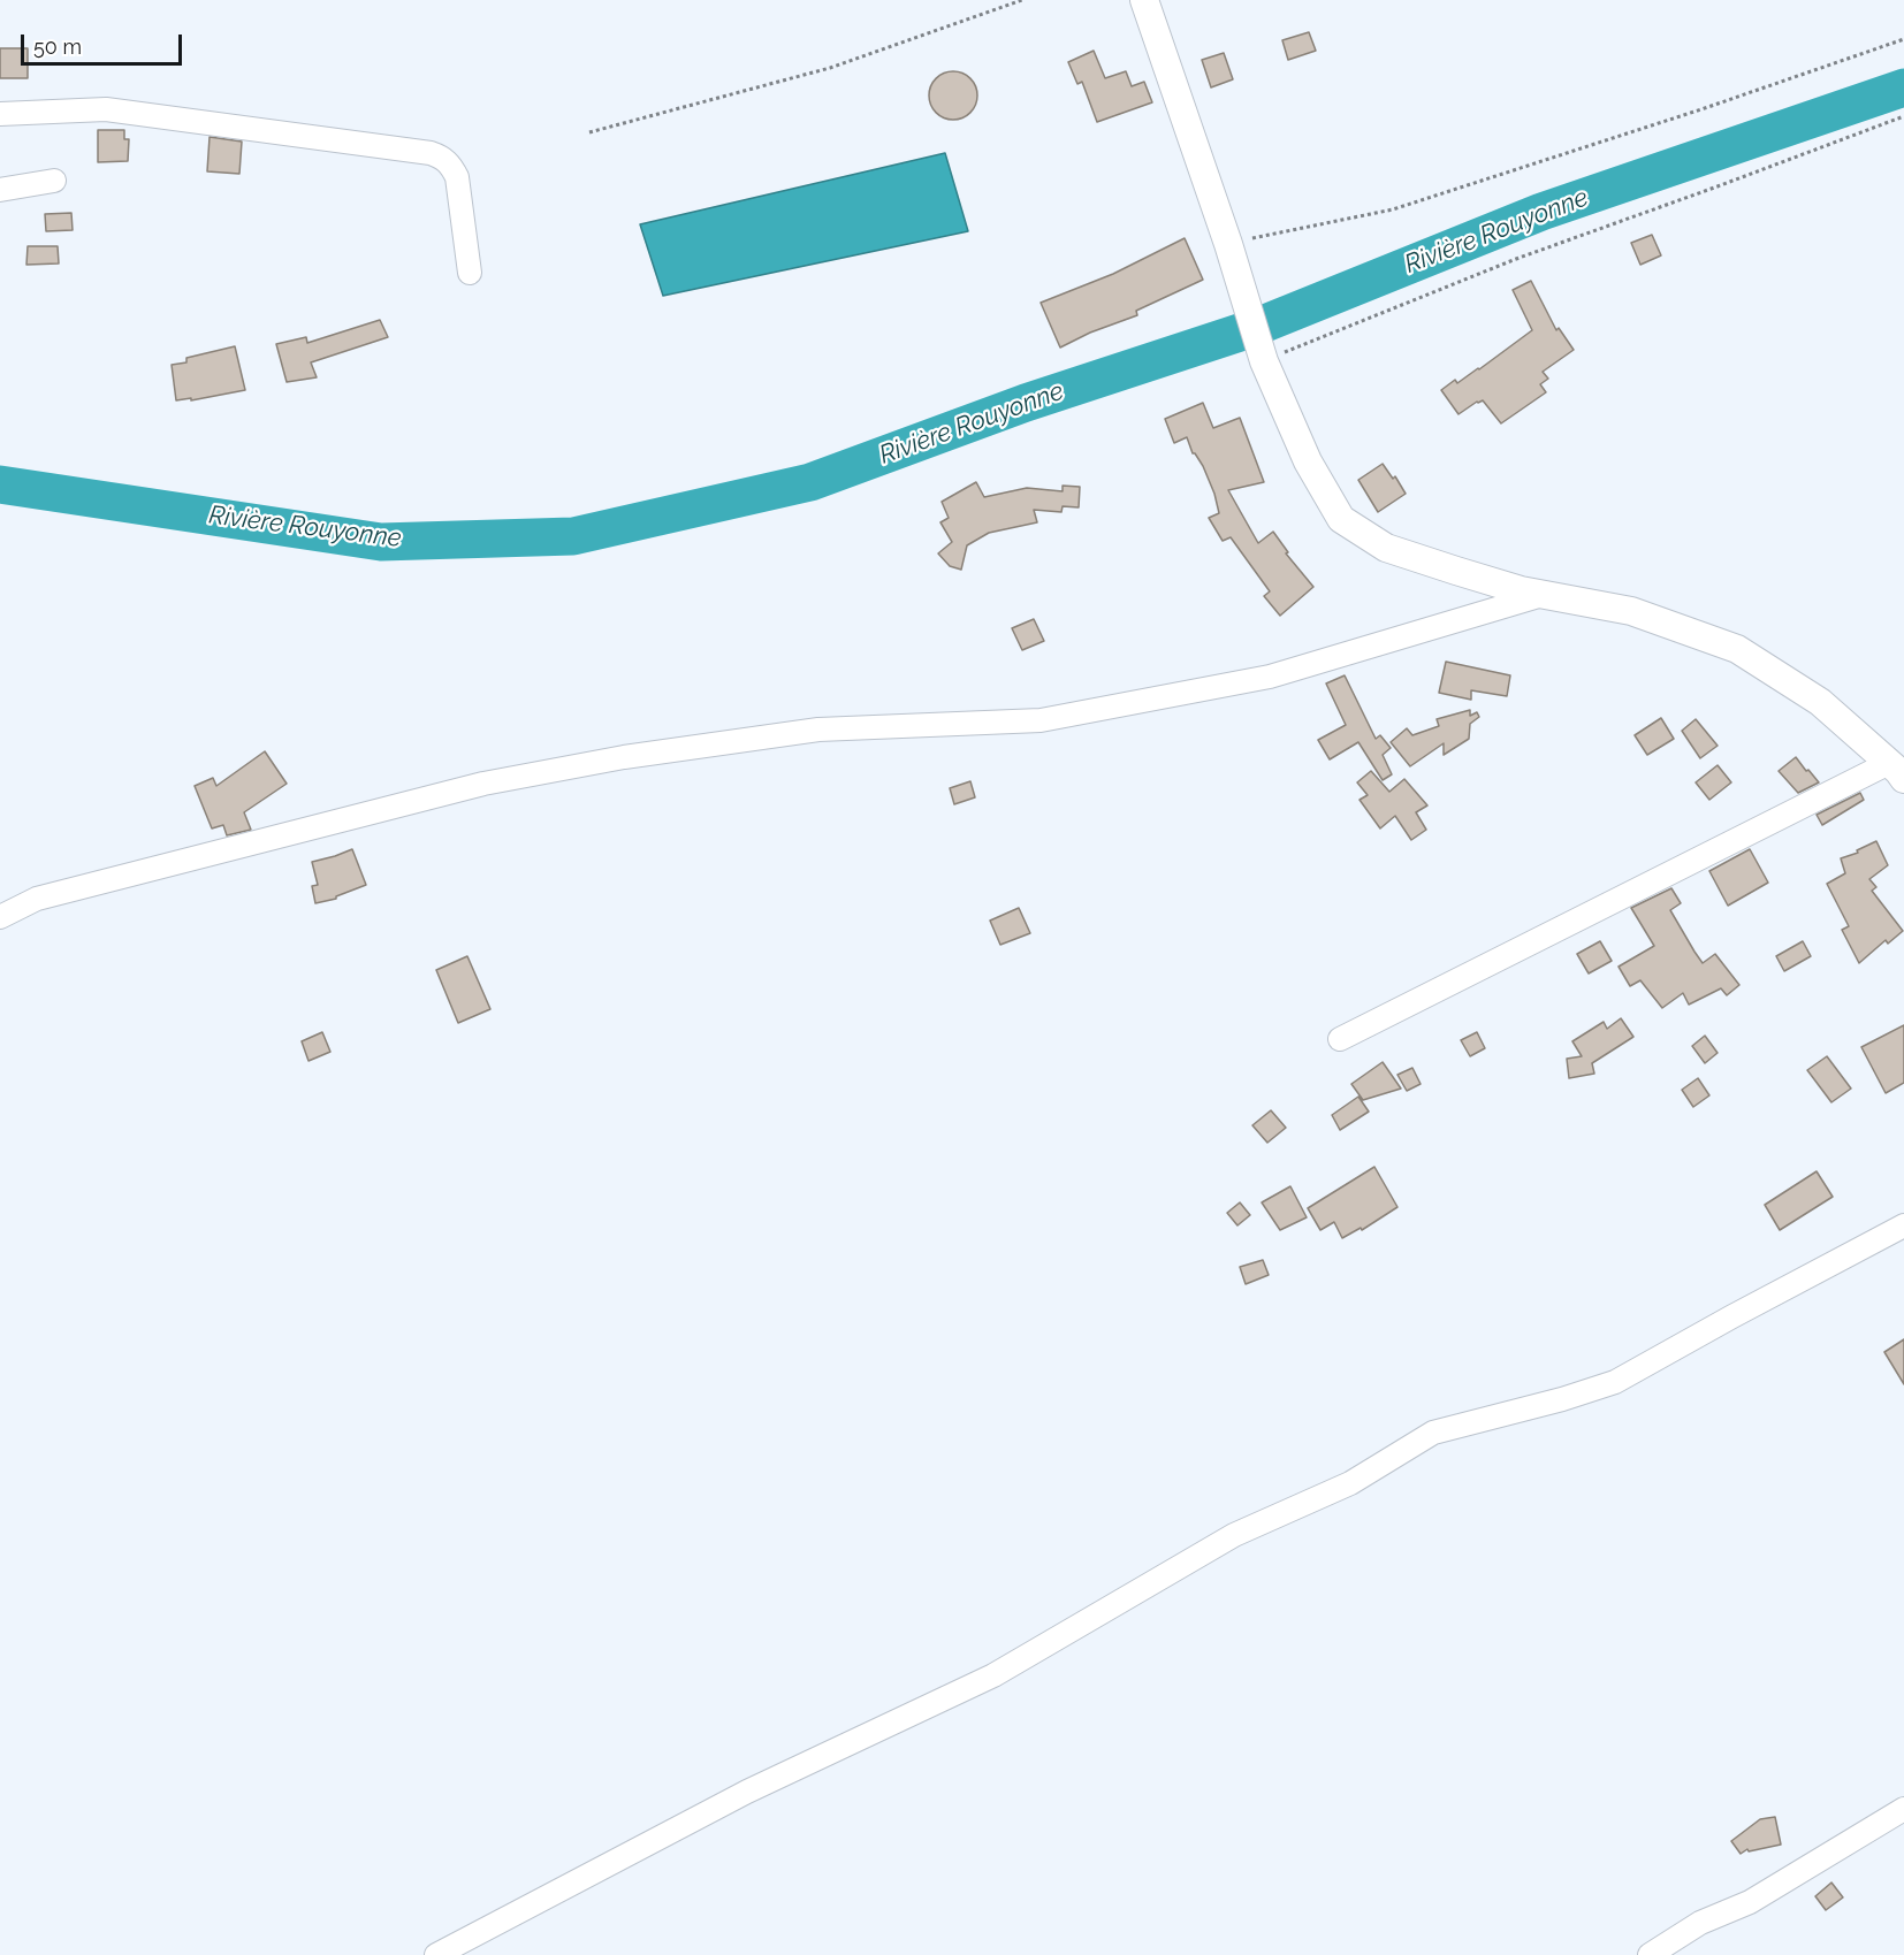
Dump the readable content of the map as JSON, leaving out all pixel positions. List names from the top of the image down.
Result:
{
  "water": ["Rivière Rouyonne"],
  "scale_bar": "50 m"
}
